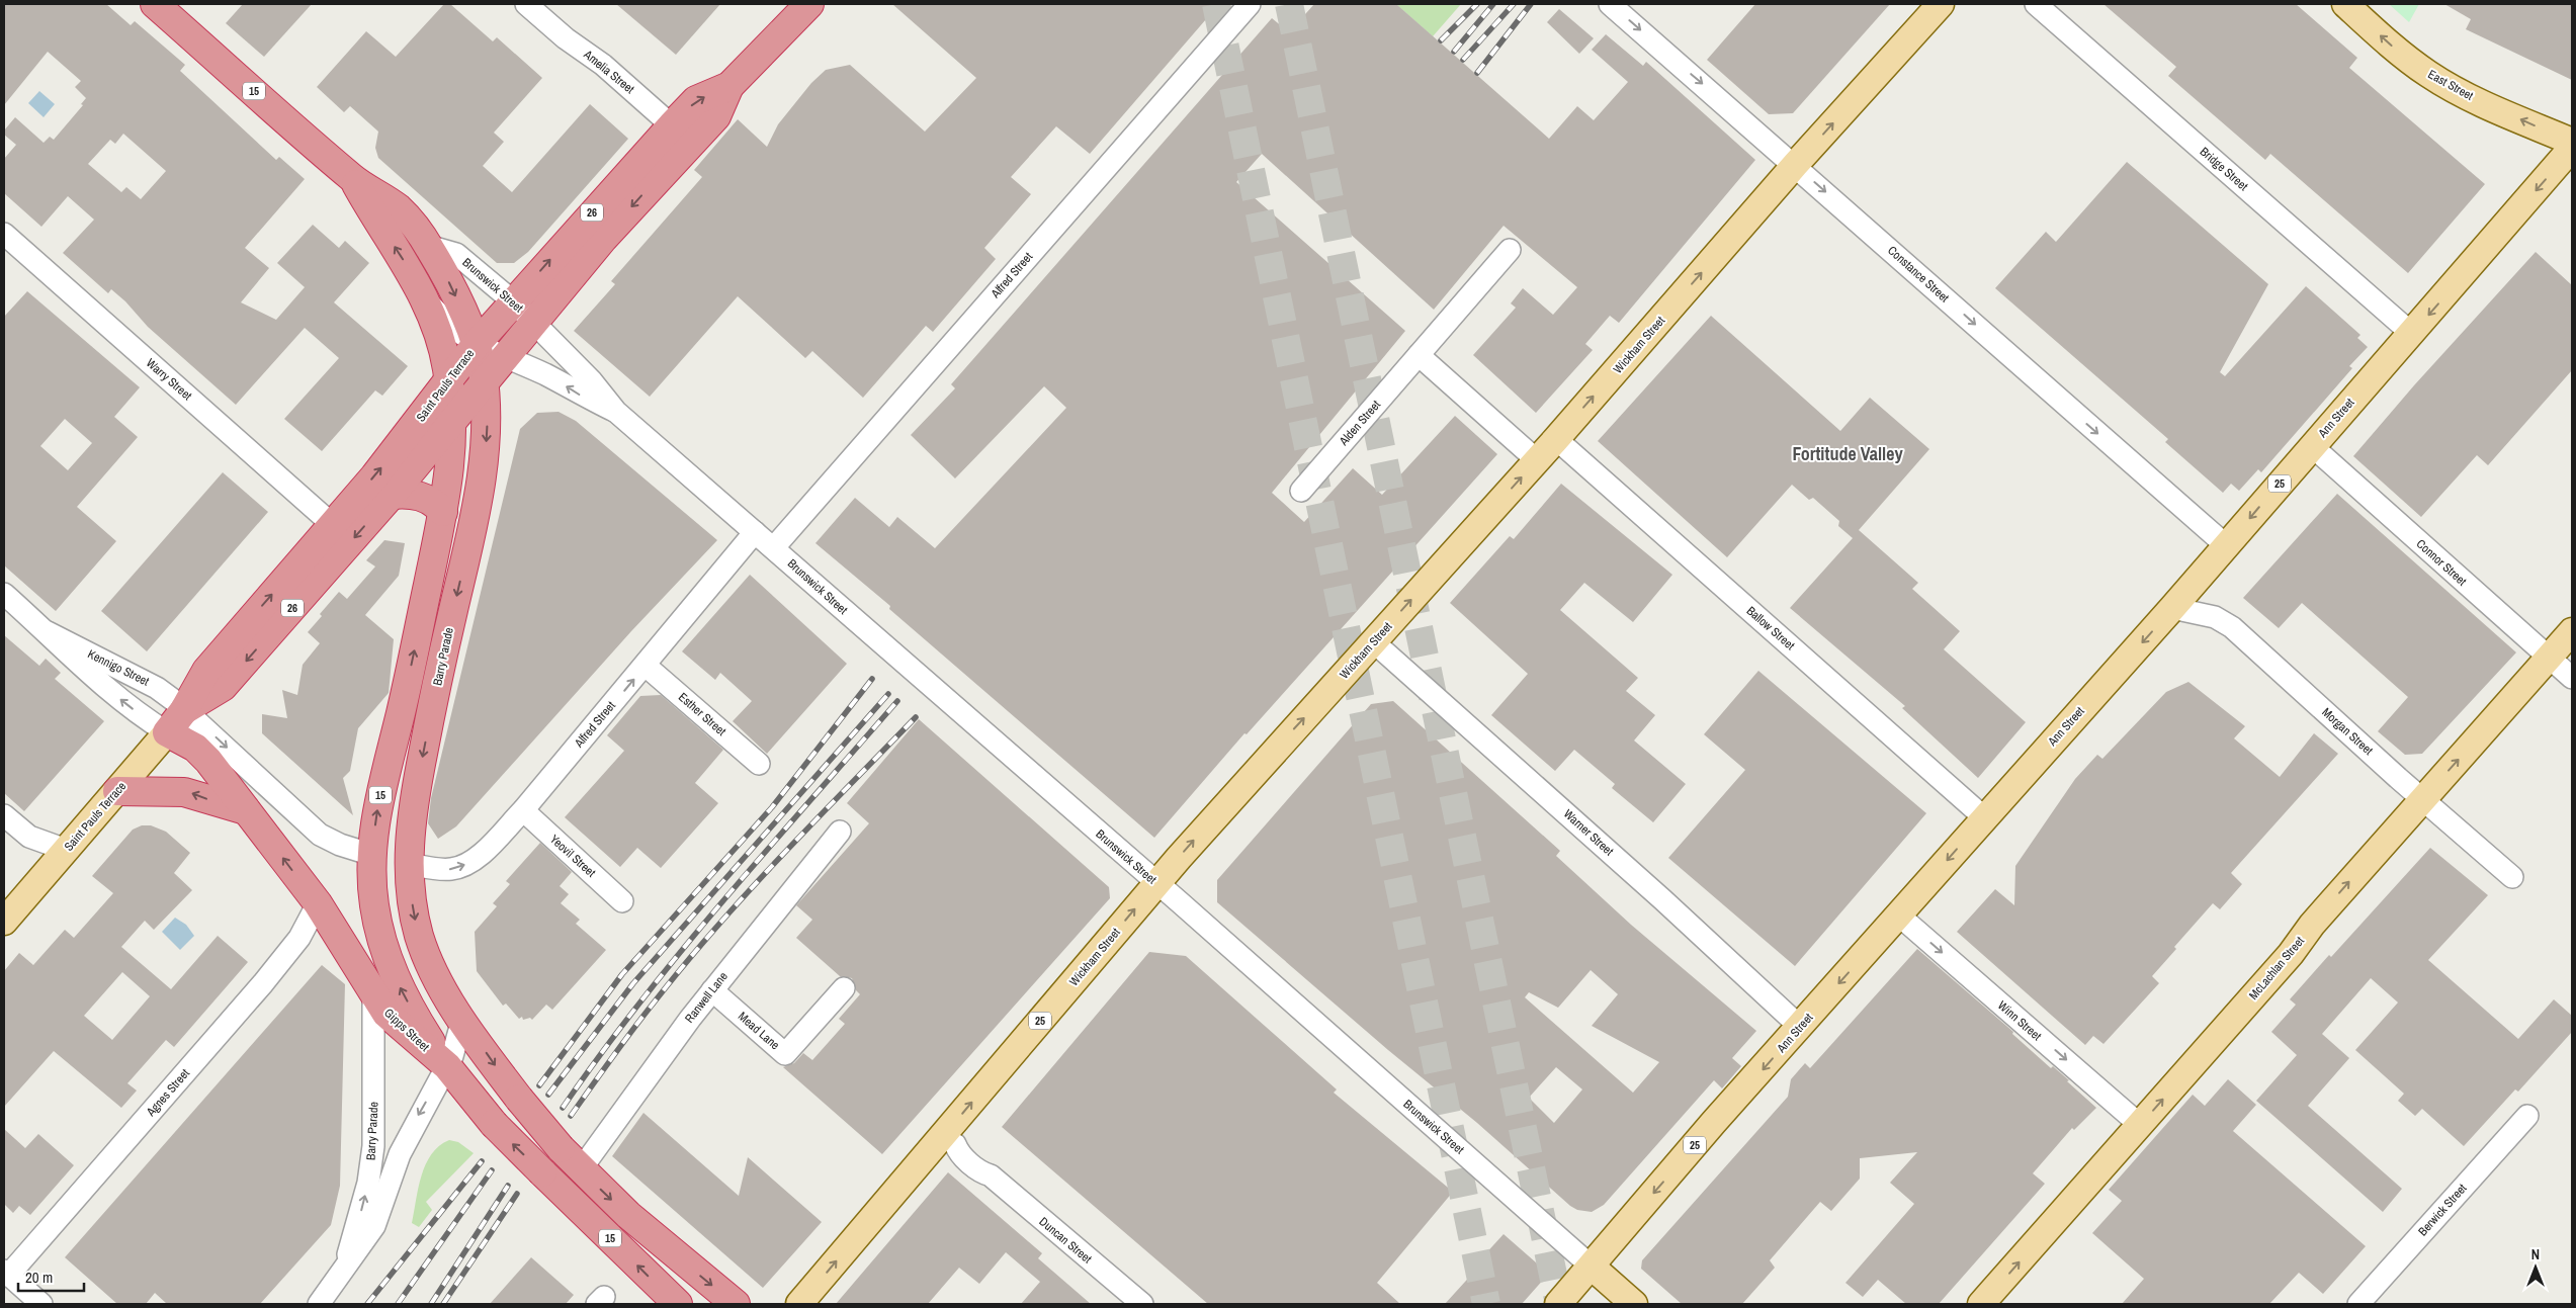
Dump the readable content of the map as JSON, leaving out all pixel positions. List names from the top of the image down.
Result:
{
  "streets": {
    "highway": [
      "15",
      "26",
      "Brunswick Street",
      "Saint Pauls Terrace",
      "Barry Parade",
      "Gipps Street"
    ],
    "main road": [
      "East Street",
      "Wickham Street",
      "Ann Street",
      "25",
      "McLachlan Street"
    ],
    "street": [
      "Amelia Street",
      "Bridge Street",
      "Constance Street",
      "Alfred Street",
      "Warry Street",
      "Alden Street",
      "Connor Street",
      "Ballow Street",
      "Kennigo Street",
      "Esther Street",
      "Morgan Street",
      "Warner Street",
      "Yeovil Street",
      "Ranwell Lane",
      "Winn Street",
      "Mead Lane",
      "Agnes Street",
      "Berwick Street",
      "Duncan Street"
    ]
  },
  "crossings": [
    ["Amelia Street", "Saint Pauls Terrace"],
    ["15", "Brunswick Street"],
    ["15", "Saint Pauls Terrace"],
    ["15", "Barry Parade"],
    ["15", "Ranwell Lane"],
    ["15", "Gipps Street"],
    ["Bridge Street", "Ann Street"],
    ["Constance Street", "Wickham Street"],
    ["Constance Street", "Ann Street"],
    ["Alfred Street", "Brunswick Street"],
    ["Alfred Street", "Barry Parade"],
    ["Alfred Street", "Esther Street"],
    ["Alfred Street", "Yeovil Street"],
    ["Brunswick Street", "Wickham Street"],
    ["Brunswick Street", "Saint Pauls Terrace"],
    ["Brunswick Street", "Ann Street"],
    ["Brunswick Street", "Barry Parade"],
    ["Wickham Street", "Ballow Street"],
    ["Wickham Street", "Warner Street"],
    ["Wickham Street", "Duncan Street"],
    ["Warry Street", "Saint Pauls Terrace"],
    ["Saint Pauls Terrace", "Barry Parade"],
    ["Saint Pauls Terrace", "Kennigo Street"],
    ["Saint Pauls Terrace", "Gipps Street"],
    ["Ann Street", "Connor Street"],
    ["Ann Street", "Ballow Street"],
    ["Ann Street", "Morgan Street"],
    ["Ann Street", "Warner Street"],
    ["Ann Street", "Winn Street"],
    ["Connor Street", "McLachlan Street"],
    ["Barry Parade", "Gipps Street"],
    ["Kennigo Street", "Gipps Street"],
    ["Morgan Street", "McLachlan Street"],
    ["McLachlan Street", "Winn Street"],
    ["Ranwell Lane", "Mead Lane"],
    ["Gipps Street", "Agnes Street"]
  ],
  "one_way": [
    "East Street",
    "Constance Street",
    "Wickham Street",
    "Ann Street",
    "McLachlan Street",
    "Winn Street"
  ],
  "districts": ["Fortitude Valley"],
  "scale_bar": "20 m",
  "north": "top"
}
